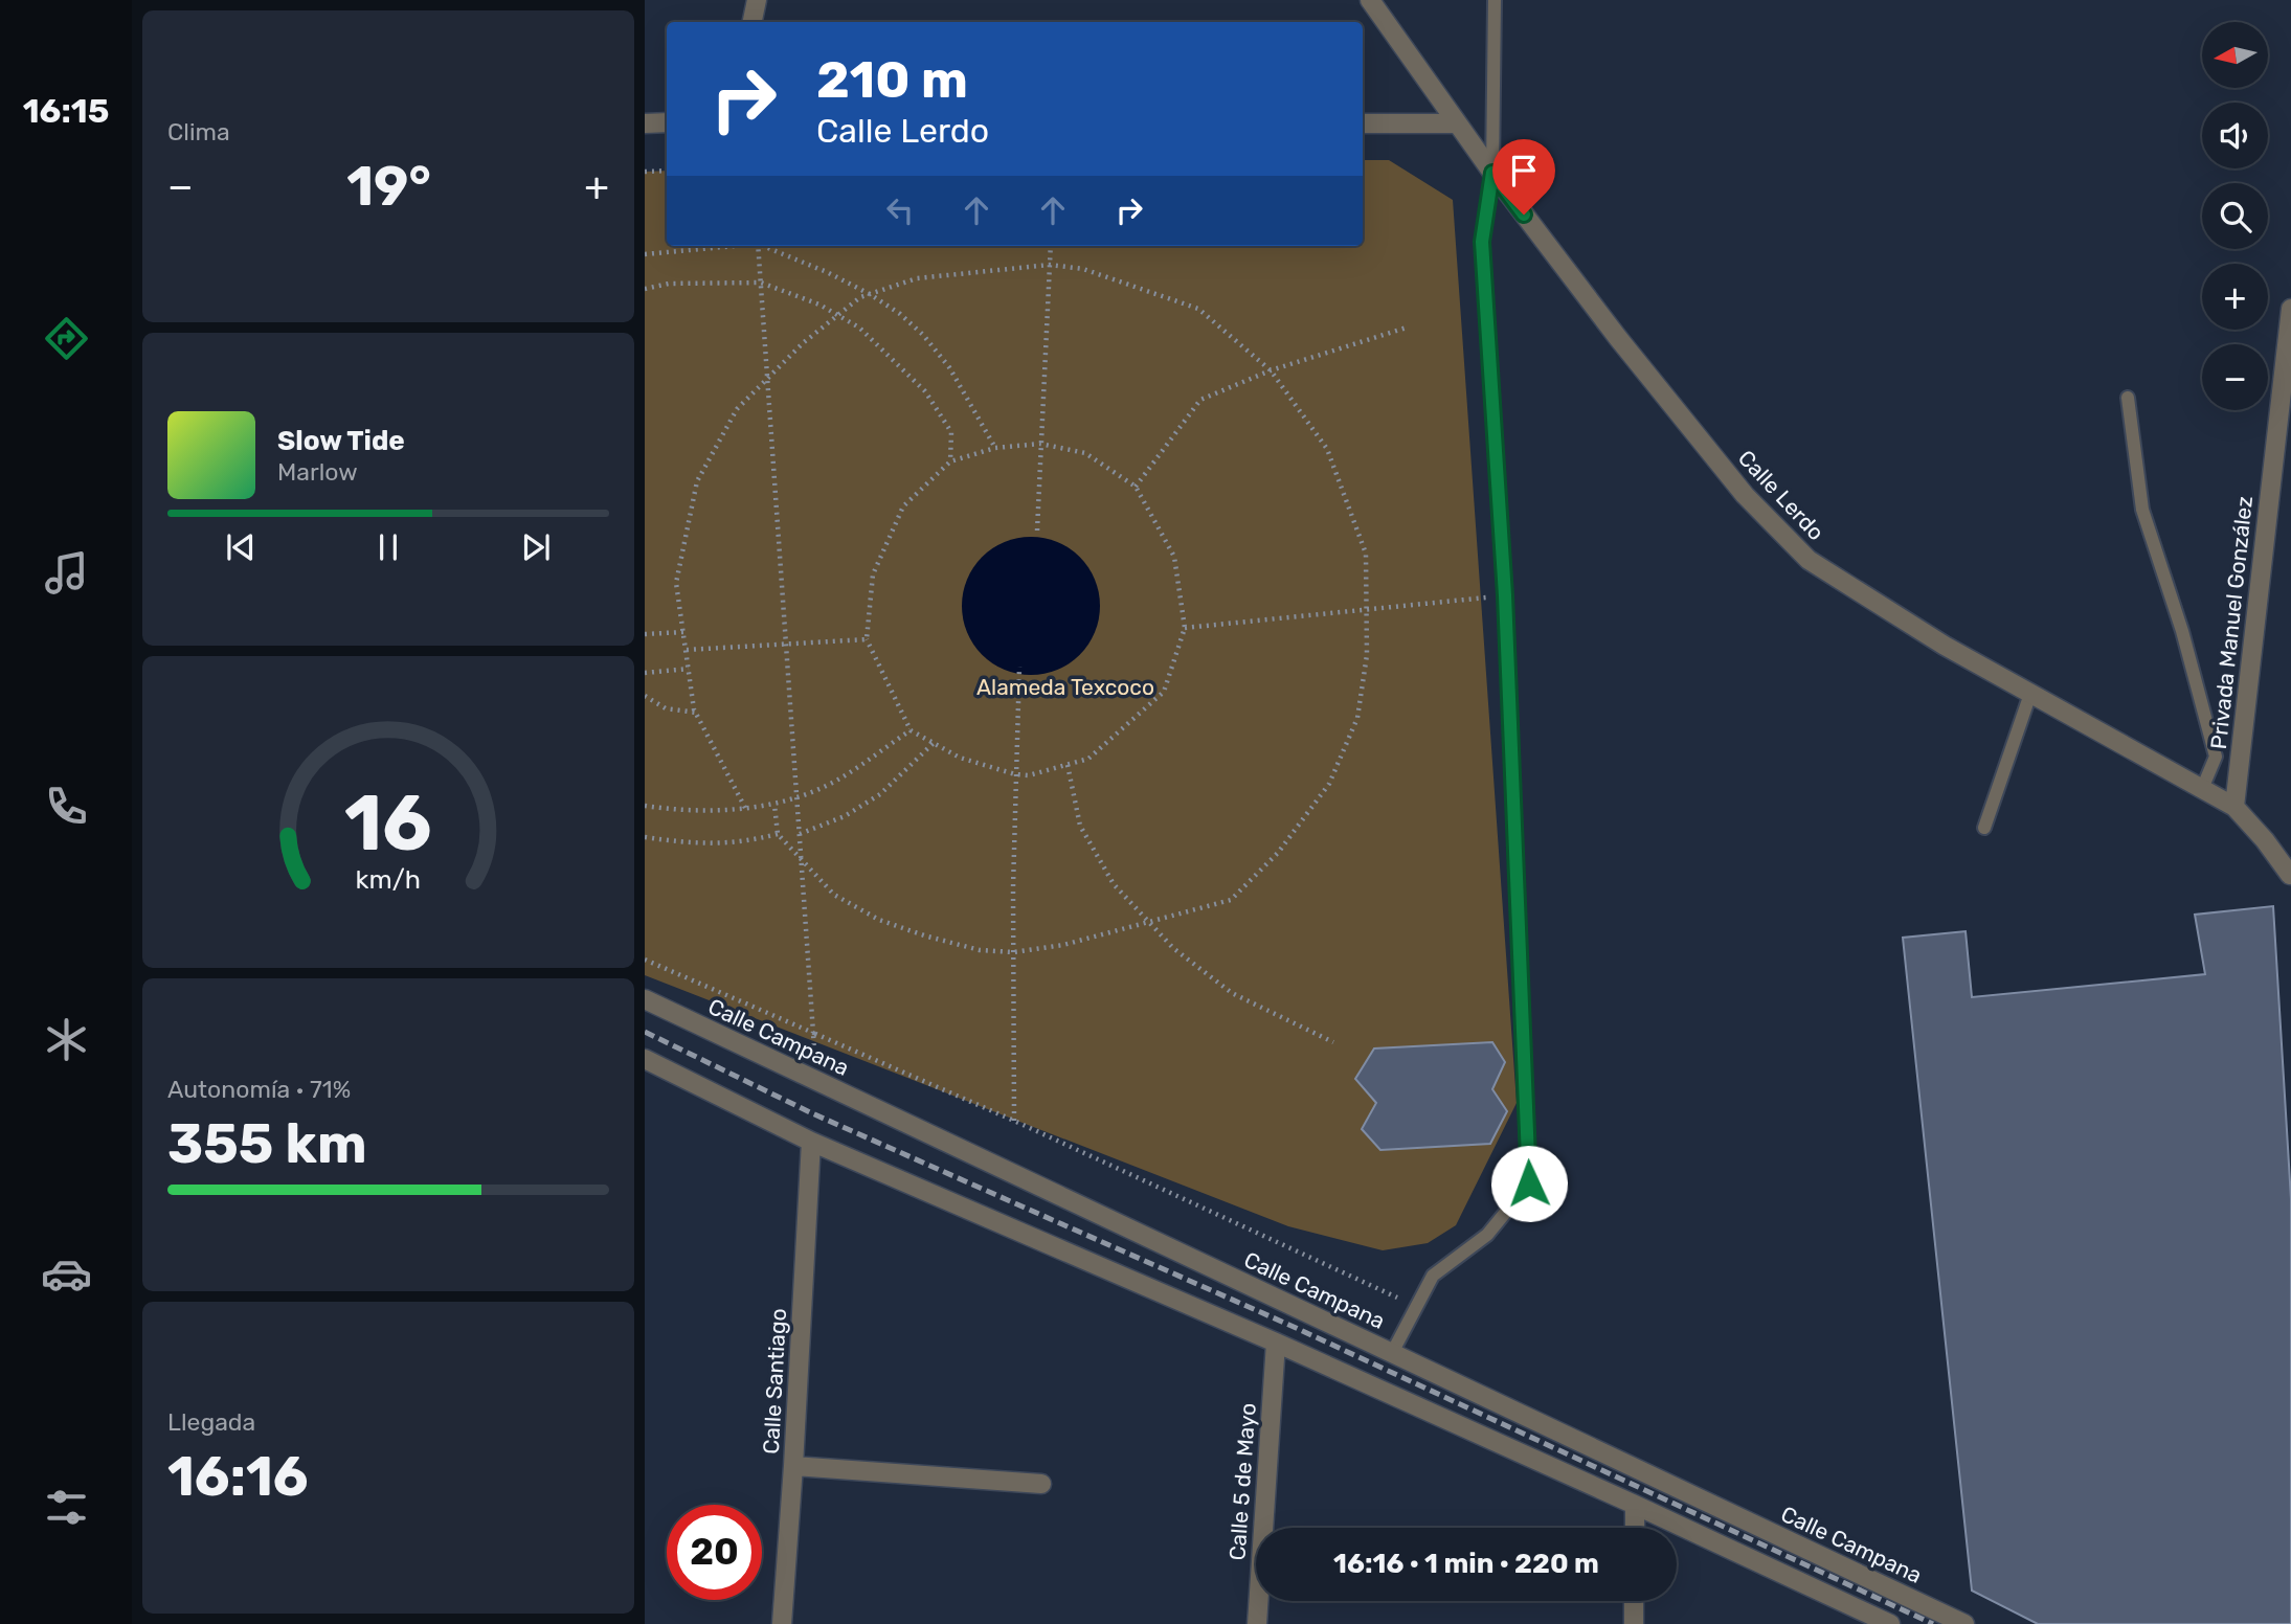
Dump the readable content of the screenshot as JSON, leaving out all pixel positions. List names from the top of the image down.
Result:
{
  "streets": {
    "street": [
      "Calle Lerdo",
      "Privada Manuel González",
      "Calle Campana",
      "Calle Santiago",
      "Calle 5 de Mayo"
    ]
  },
  "crossings": [
    ["Calle Lerdo", "Privada Manuel González"]
  ],
  "parks": ["Alameda Texcoco"],
  "north": "left",
  "page": {
    "tabs": "16:15",
    "tile": [
      "Clima",
      ["Autonomía · 71%", "355 km"],
      ["Llegada", "16:16"]
    ],
    "map_buttons": ["+", "−"],
    "turn": ["210 m", "Calle Lerdo"],
    "heat": ["−", "19°", "+"],
    "song": ["Slow Tide", "Marlow"],
    "limit": "20",
    "trip": "16:16 · 1 min · 220 m",
    "gauge": ["16", "km/h"]
  }
}
